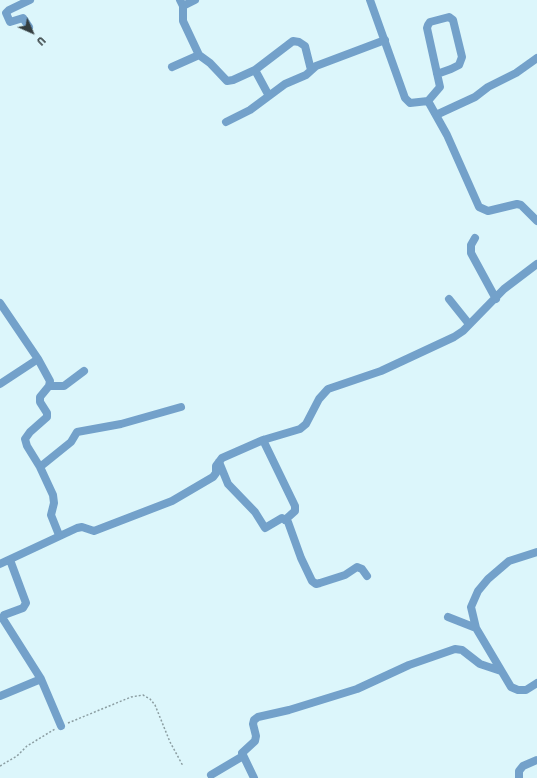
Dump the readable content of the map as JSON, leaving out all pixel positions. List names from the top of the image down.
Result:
{
  "north": "bottom right"
}
